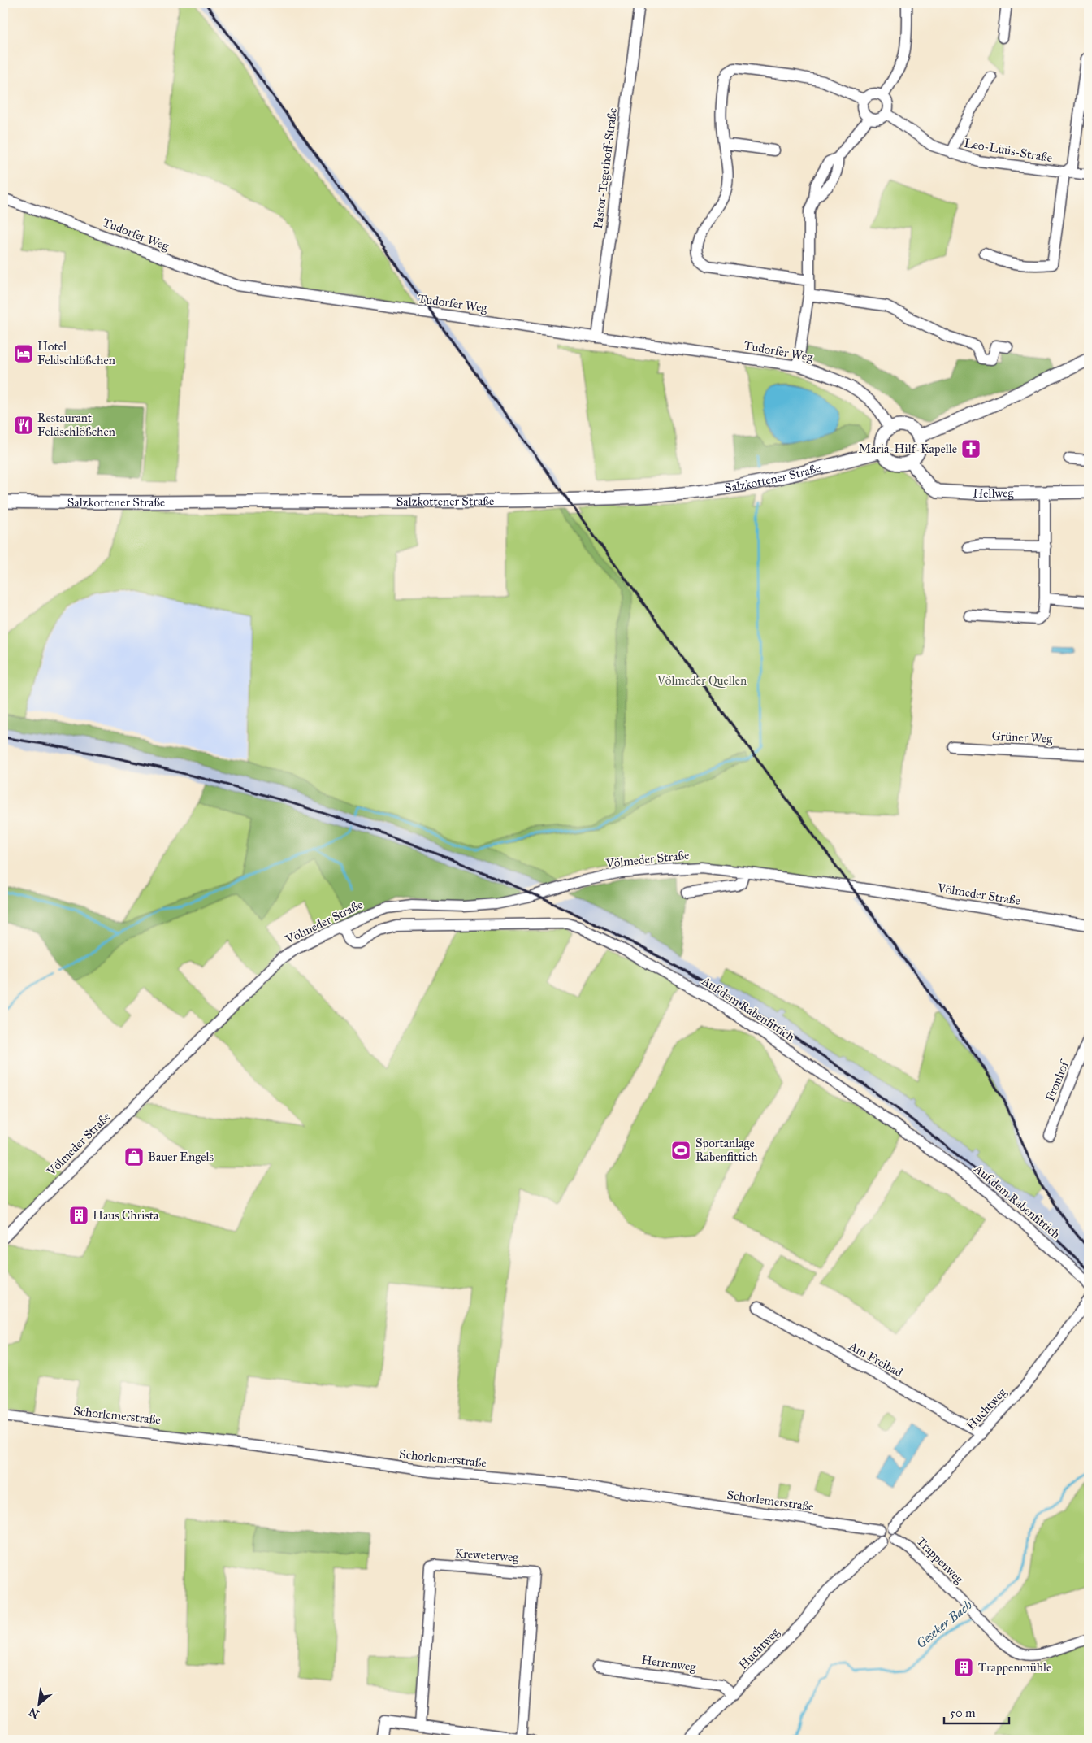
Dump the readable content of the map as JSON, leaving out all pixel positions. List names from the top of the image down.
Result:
{
  "streets": {
    "main road": ["Salzkottener Straße", "Hellweg"],
    "street": [
      "Leo-Lüüs-Straße",
      "Pastor-Tegethoff-Straße",
      "Tudorfer Weg",
      "Grüner Weg",
      "Völmeder Straße",
      "Auf dem Rabenfittich",
      "Fronhof",
      "Am Freibad",
      "Huchtweg",
      "Schorlemerstraße",
      "Kreweterweg",
      "Trappenweg",
      "Herrenweg"
    ]
  },
  "crossings": [
    ["Pastor-Tegethoff-Straße", "Tudorfer Weg"],
    ["Tudorfer Weg", "Salzkottener Straße"],
    ["Tudorfer Weg", "Hellweg"],
    ["Salzkottener Straße", "Hellweg"],
    ["Völmeder Straße", "Auf dem Rabenfittich"],
    ["Am Freibad", "Huchtweg"],
    ["Huchtweg", "Schorlemerstraße"],
    ["Huchtweg", "Trappenweg"],
    ["Huchtweg", "Herrenweg"]
  ],
  "water": ["Geseker Bach"],
  "parks": ["Völmeder Quellen"],
  "places": {
    "hotel": ["Hotel Feldschlößchen"],
    "restaurant": ["Restaurant Feldschlößchen"],
    "church": ["Maria-Hilf-Kapelle"],
    "sports": ["Sportanlage Rabenfittich"],
    "shop": ["Bauer Engels"],
    "building": ["Haus Christa", "Trappenmühle"]
  },
  "scale_bar": "50 m",
  "north": "bottom left"
}
